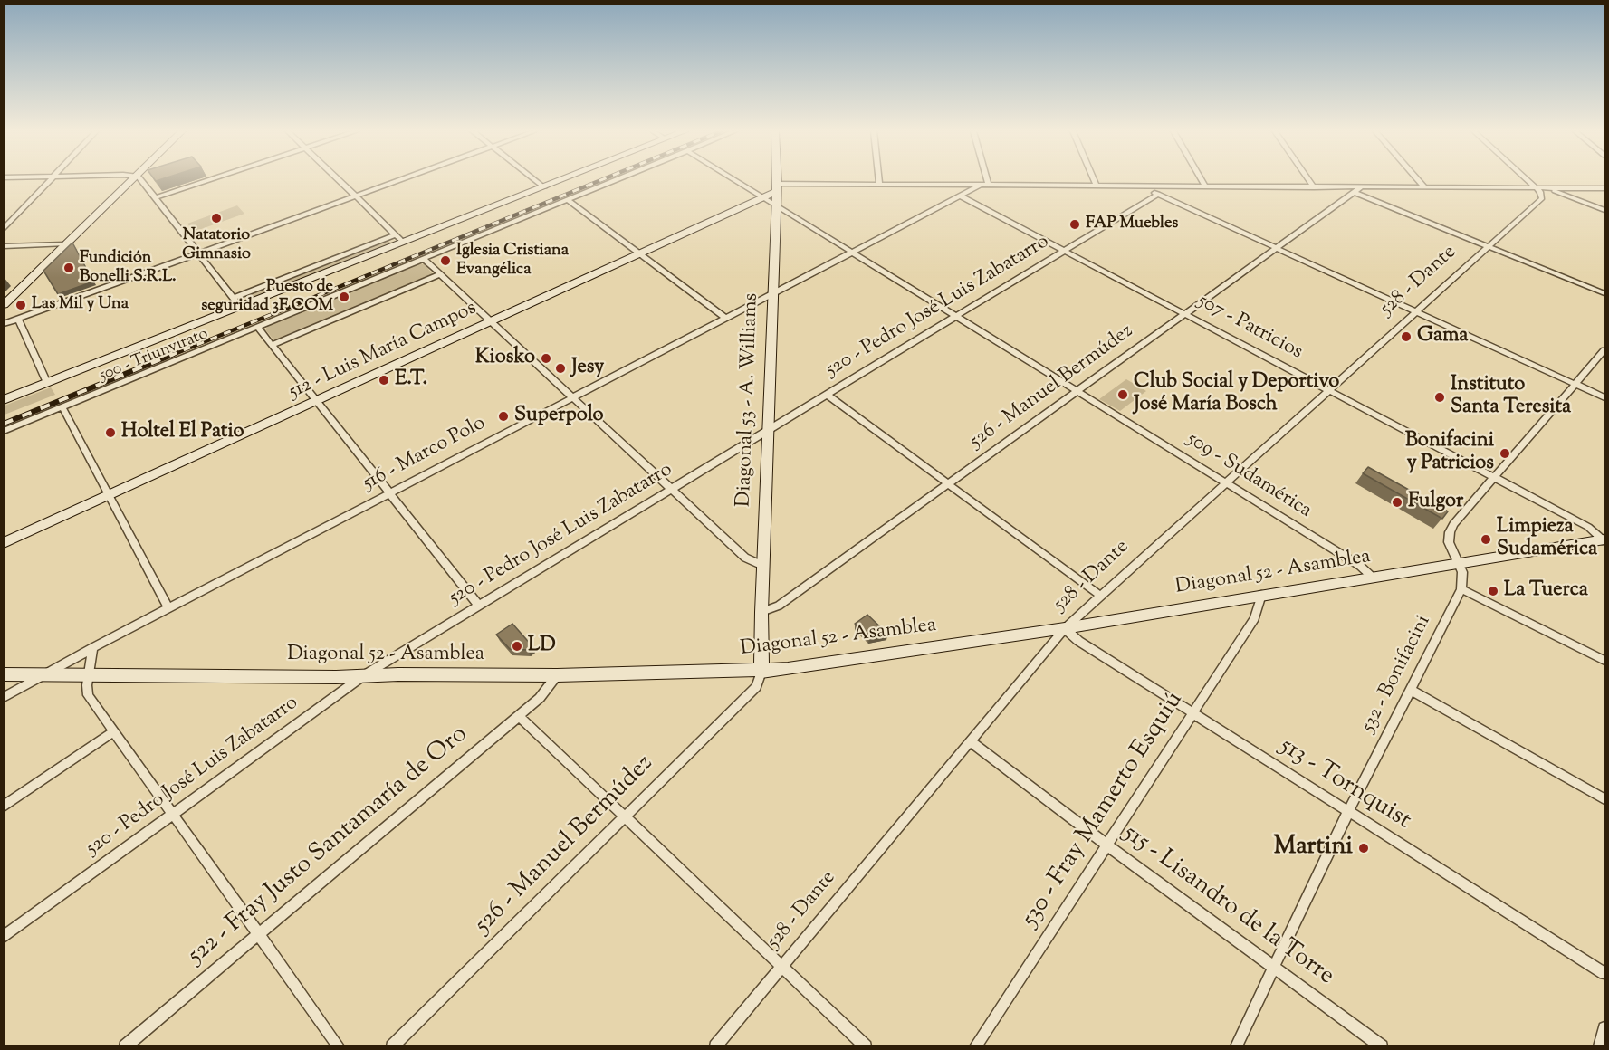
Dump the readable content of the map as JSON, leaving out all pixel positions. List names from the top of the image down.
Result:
{
  "streets": {
    "street": [
      "528 - Dante",
      "520 - Pedro José Luis Zabatarro",
      "507 - Patricios",
      "512 - Luis María Campos",
      "500 - Triunvirato",
      "526 - Manuel Bermúdez",
      "Diagonal 53 - A. Williams",
      "516 - Marco Polo",
      "509 - Sudamérica",
      "Diagonal 52 - Asamblea",
      "532 - Bonifacini",
      "513 - Tornquist",
      "530 - Fray Mamerto Esquiú",
      "522 - Fray Justo Santamaría de Oro",
      "515 - Lisandro de la Torre"
    ]
  },
  "crossings": [
    ["528 - Dante", "507 - Patricios"],
    ["528 - Dante", "509 - Sudamérica"],
    ["528 - Dante", "Diagonal 52 - Asamblea"],
    ["528 - Dante", "513 - Tornquist"],
    ["528 - Dante", "515 - Lisandro de la Torre"],
    ["520 - Pedro José Luis Zabatarro", "507 - Patricios"],
    ["520 - Pedro José Luis Zabatarro", "Diagonal 53 - A. Williams"],
    ["520 - Pedro José Luis Zabatarro", "509 - Sudamérica"],
    ["520 - Pedro José Luis Zabatarro", "Diagonal 52 - Asamblea"],
    ["507 - Patricios", "526 - Manuel Bermúdez"],
    ["507 - Patricios", "516 - Marco Polo"],
    ["507 - Patricios", "Diagonal 52 - Asamblea"],
    ["512 - Luis María Campos", "Diagonal 53 - A. Williams"],
    ["512 - Luis María Campos", "509 - Sudamérica"],
    ["526 - Manuel Bermúdez", "Diagonal 53 - A. Williams"],
    ["526 - Manuel Bermúdez", "509 - Sudamérica"],
    ["526 - Manuel Bermúdez", "Diagonal 52 - Asamblea"],
    ["Diagonal 53 - A. Williams", "516 - Marco Polo"],
    ["Diagonal 53 - A. Williams", "509 - Sudamérica"],
    ["Diagonal 53 - A. Williams", "Diagonal 52 - Asamblea"],
    ["516 - Marco Polo", "509 - Sudamérica"],
    ["516 - Marco Polo", "Diagonal 52 - Asamblea"],
    ["509 - Sudamérica", "Diagonal 52 - Asamblea"],
    ["Diagonal 52 - Asamblea", "513 - Tornquist"],
    ["Diagonal 52 - Asamblea", "530 - Fray Mamerto Esquiú"],
    ["Diagonal 52 - Asamblea", "522 - Fray Justo Santamaría de Oro"],
    ["532 - Bonifacini", "513 - Tornquist"],
    ["532 - Bonifacini", "515 - Lisandro de la Torre"],
    ["513 - Tornquist", "530 - Fray Mamerto Esquiú"],
    ["530 - Fray Mamerto Esquiú", "515 - Lisandro de la Torre"]
  ],
  "places": [
    "Natatorio Gimnasio",
    "FAP Muebles",
    "Iglesia Cristiana Evangélica",
    "Fundición Bonelli S.R.L.",
    "Puesto de seguridad 3F COM",
    "Las Mil y Una",
    "Gama",
    "Kiosko",
    "Jesy",
    "E.T.",
    "Club Social y Deportivo José María Bosch",
    "Instituto Santa Teresita",
    "Superpolo",
    "Holtel El Patio",
    "Bonifacini y Patricios",
    "Fulgor",
    "Limpieza Sudamérica",
    "La Tuerca",
    "LD",
    "Martini"
  ]
}
